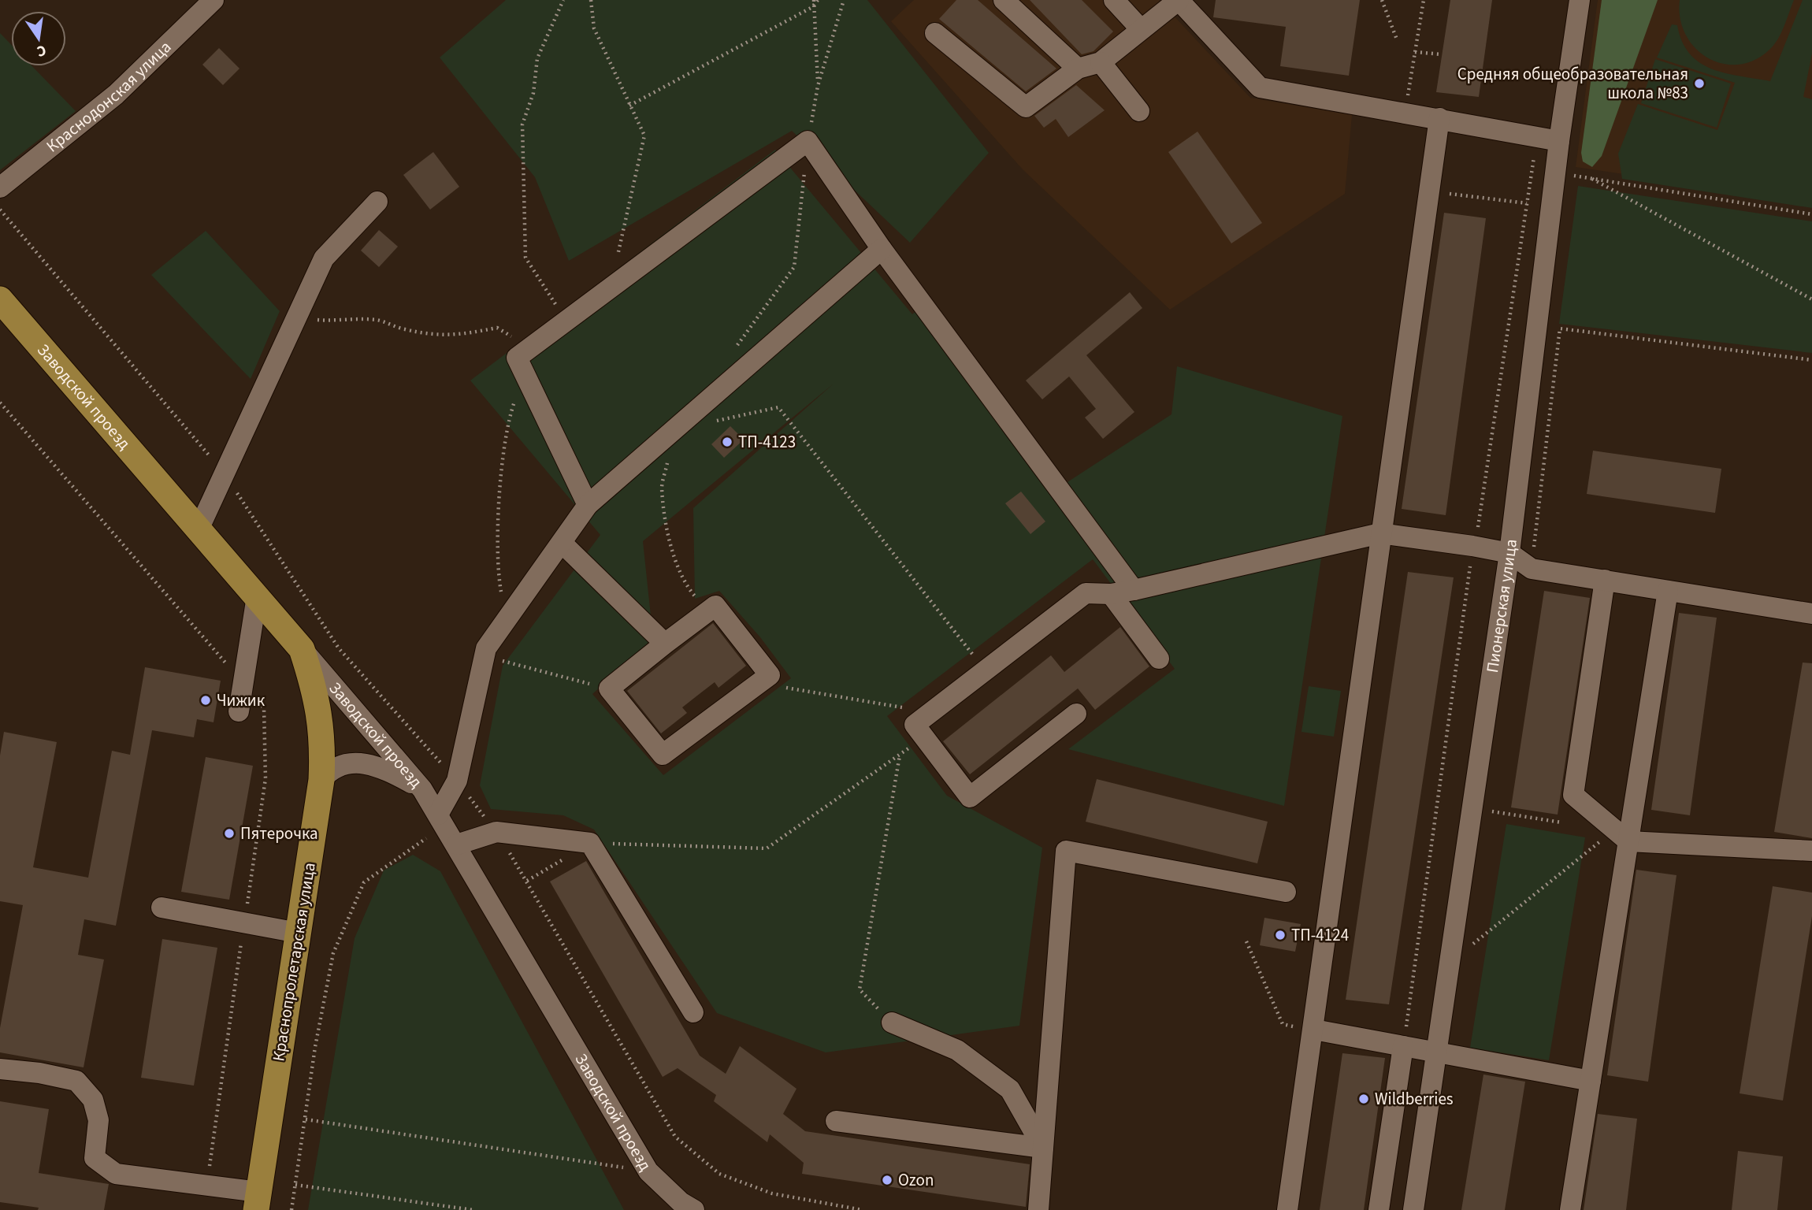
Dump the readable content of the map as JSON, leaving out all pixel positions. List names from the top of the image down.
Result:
{
  "streets": {
    "main road": ["Заводской проезд", "Краснопролетарская улица"],
    "street": ["Краснодонская улица", "Пионерская улица"]
  },
  "crossings": [
    ["Заводской проезд", "Краснопролетарская улица"]
  ],
  "places": [
    "Средняя общеобразовательная школа №83",
    "ТП-4123",
    "Чижик",
    "Пятерочка",
    "ТП-4124",
    "Wildberries",
    "Ozon"
  ],
  "north": "bottom"
}
